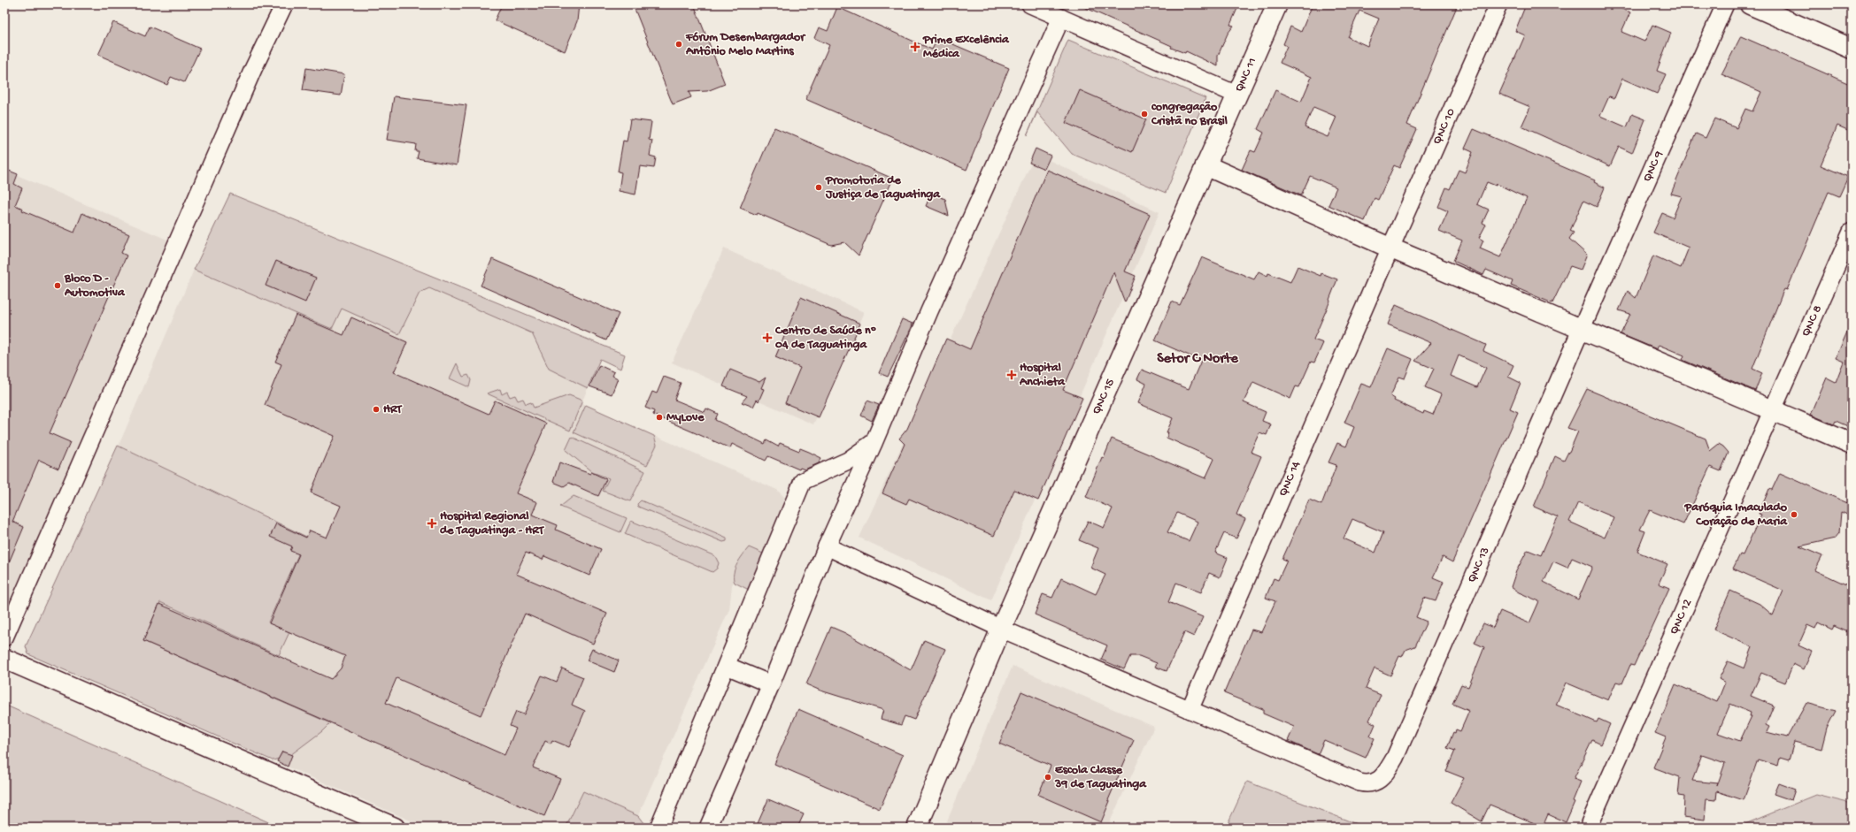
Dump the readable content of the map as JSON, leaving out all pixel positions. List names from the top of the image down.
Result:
{
  "streets": {
    "street": [
      "QNC 11",
      "QNC 10",
      "QNC 9",
      "QNC 8",
      "QNC 15",
      "QNC 14",
      "QNC 13",
      "QNC 12"
    ]
  },
  "crossings": [
    ["QNC 11", "QNC 15"],
    ["QNC 10", "QNC 14"],
    ["QNC 9", "QNC 13"],
    ["QNC 8", "QNC 12"],
    ["QNC 14", "QNC 13"]
  ],
  "districts": ["Setor C Norte"],
  "places": {
    "other": [
      "Fórum Desembargador Antônio Melo Martins",
      "congregação Cristã no Brasil",
      "Promotoria de Justiça de Taguatinga",
      "Bloco D - Automotiva",
      "HRT",
      "MyLove",
      "Paróquia Imaculado Coração de Maria",
      "Escola Classe 39 de Taguatinga"
    ],
    "health": [
      "Prime Excelência Médica",
      "Centro de Saúde nº 04 de Taguatinga",
      "Hospital Anchieta",
      "Hospital Regional de Taguatinga - HRT"
    ]
  }
}
